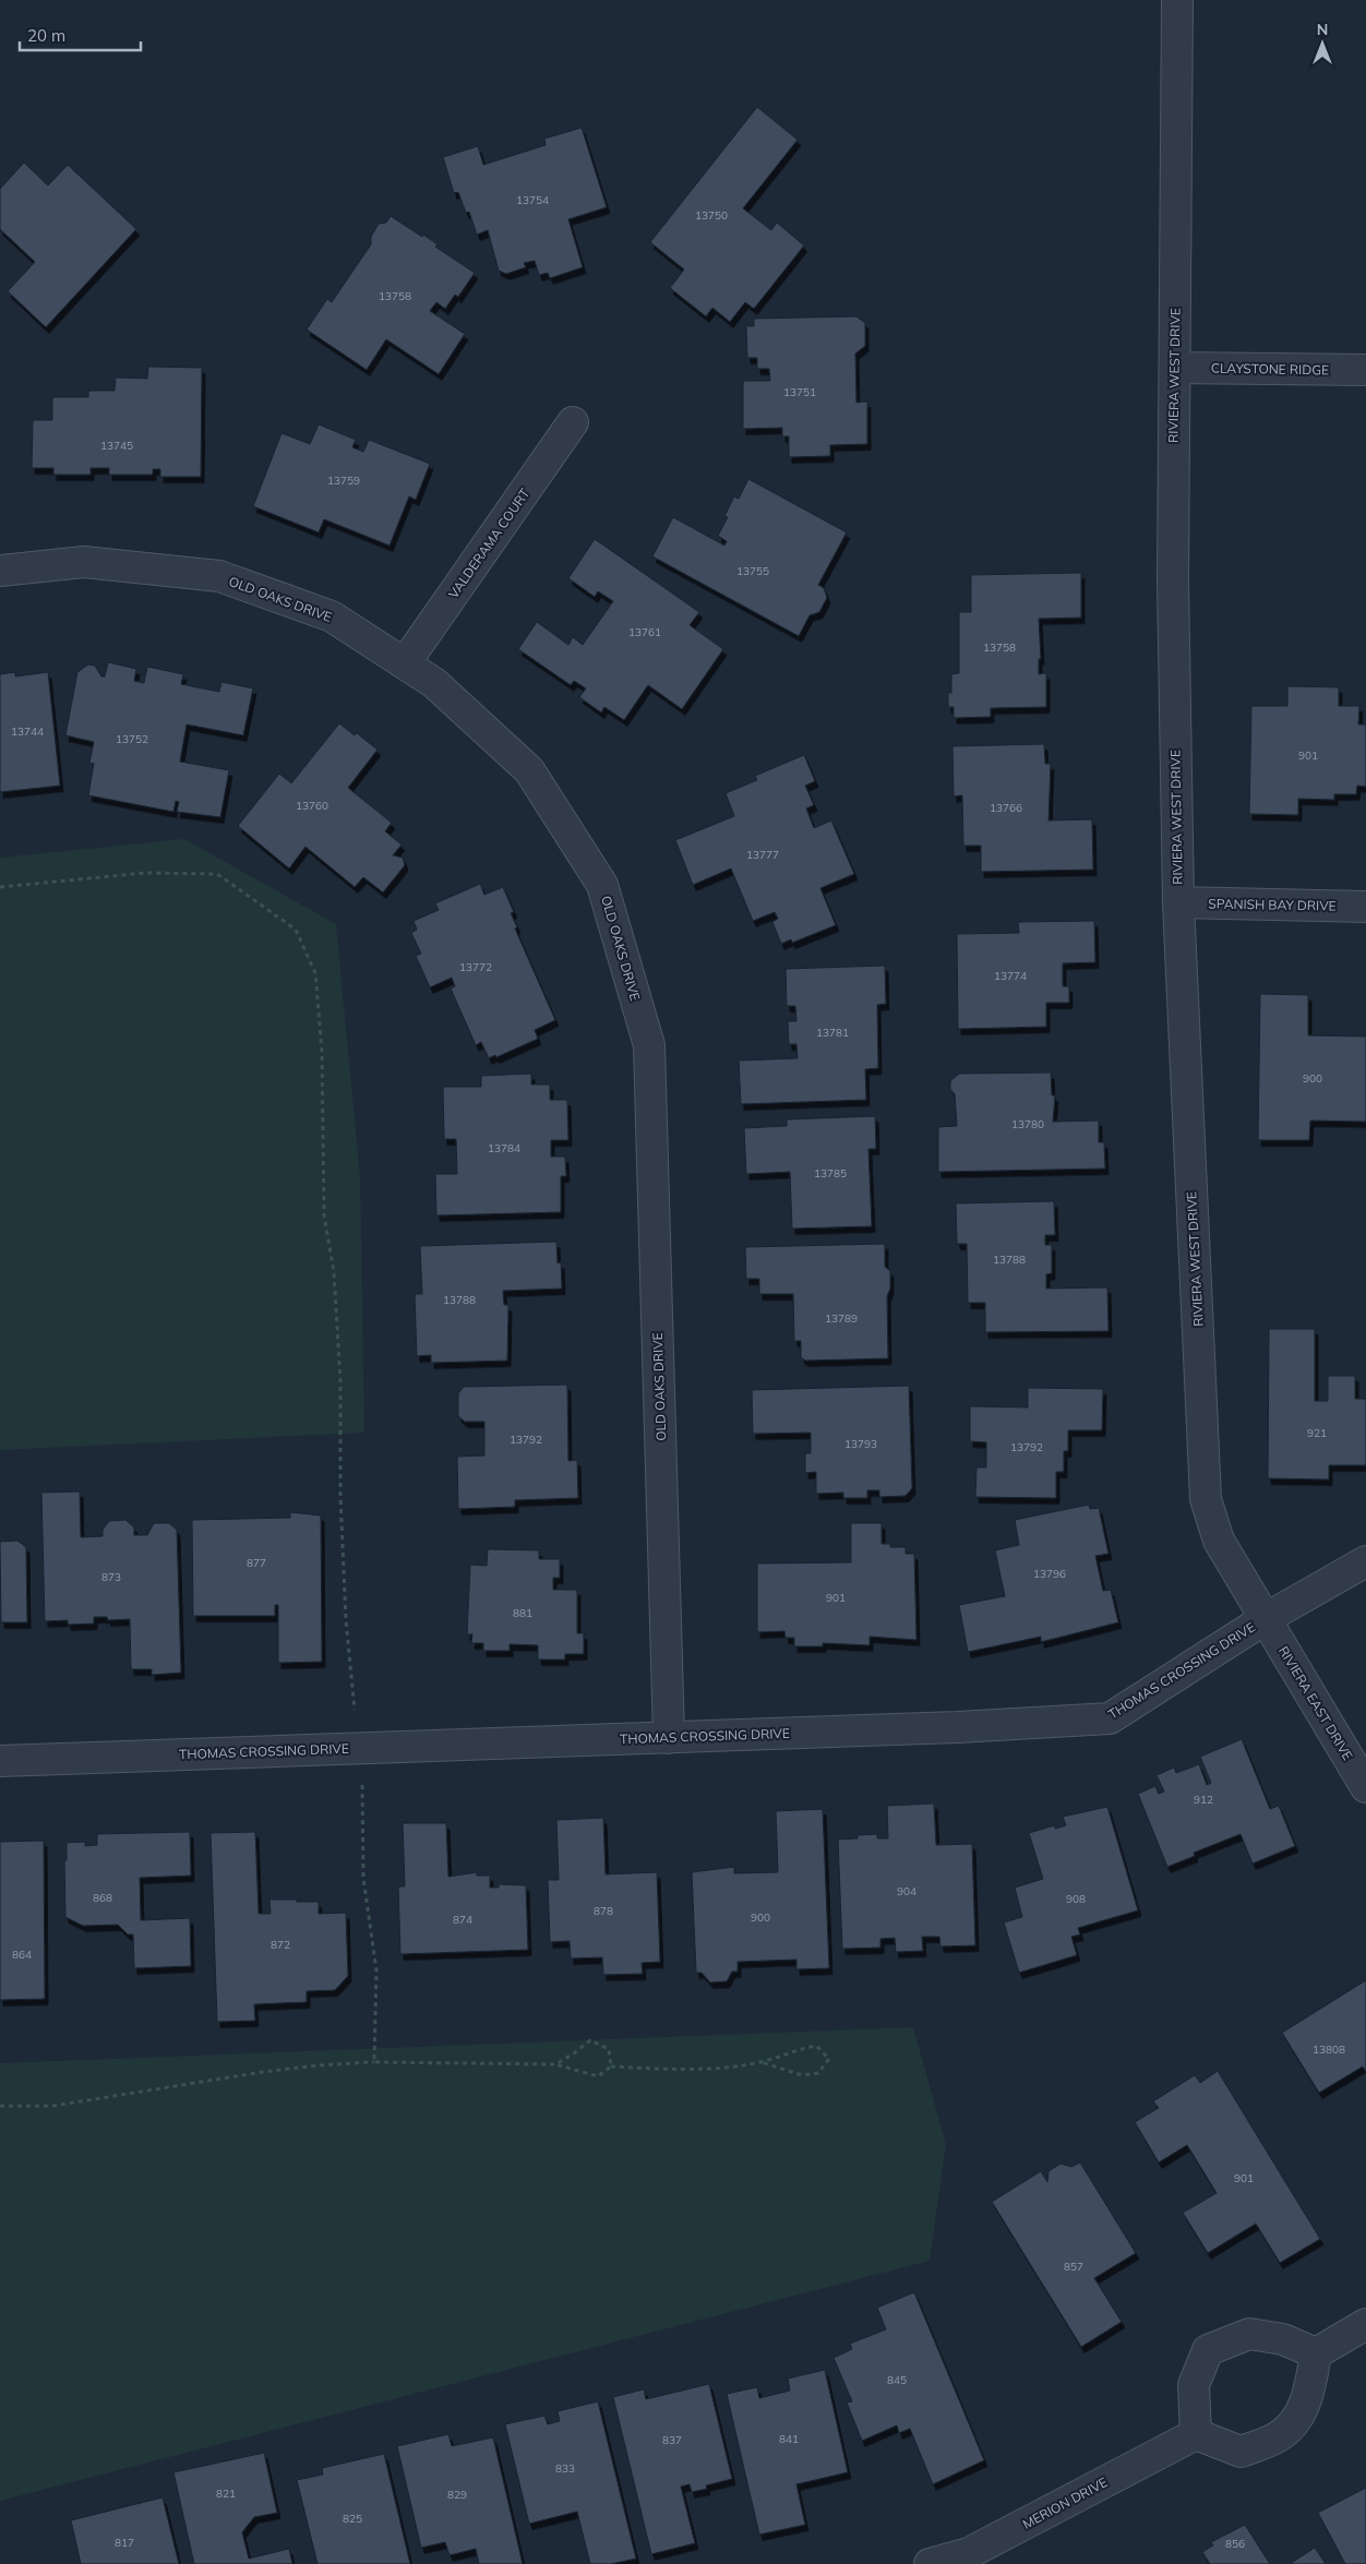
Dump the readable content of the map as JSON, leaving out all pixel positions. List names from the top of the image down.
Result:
{
  "streets": {
    "street": [
      "CLAYSTONE RIDGE",
      "RIVIERA WEST DRIVE",
      "VALDERAMA COURT",
      "OLD OAKS DRIVE",
      "SPANISH BAY DRIVE",
      "THOMAS CROSSING DRIVE",
      "RIVIERA EAST DRIVE",
      "MERION DRIVE"
    ]
  },
  "crossings": [
    ["CLAYSTONE RIDGE", "RIVIERA WEST DRIVE"],
    ["RIVIERA WEST DRIVE", "SPANISH BAY DRIVE"],
    ["RIVIERA WEST DRIVE", "THOMAS CROSSING DRIVE"],
    ["RIVIERA WEST DRIVE", "RIVIERA EAST DRIVE"],
    ["VALDERAMA COURT", "OLD OAKS DRIVE"],
    ["OLD OAKS DRIVE", "THOMAS CROSSING DRIVE"],
    ["THOMAS CROSSING DRIVE", "RIVIERA EAST DRIVE"]
  ],
  "house_numbers": [
    "13754",
    "13750",
    "13758",
    "13751",
    "13745",
    "13759",
    "13755",
    "13761",
    "13758",
    "13744",
    "13752",
    "901",
    "13760",
    "13766",
    "13777",
    "13772",
    "13774",
    "13781",
    "900",
    "13780",
    "13784",
    "13785",
    "13788",
    "13788",
    "13789",
    "921",
    "13792",
    "13793",
    "13792",
    "877",
    "13796",
    "873",
    "901",
    "881",
    "912",
    "904",
    "868",
    "908",
    "878",
    "900",
    "874",
    "872",
    "864",
    "13808",
    "901",
    "857",
    "845",
    "841",
    "837",
    "833",
    "821",
    "829",
    "825",
    "817",
    "856"
  ],
  "scale_bar": "20 m",
  "north": "top"
}
